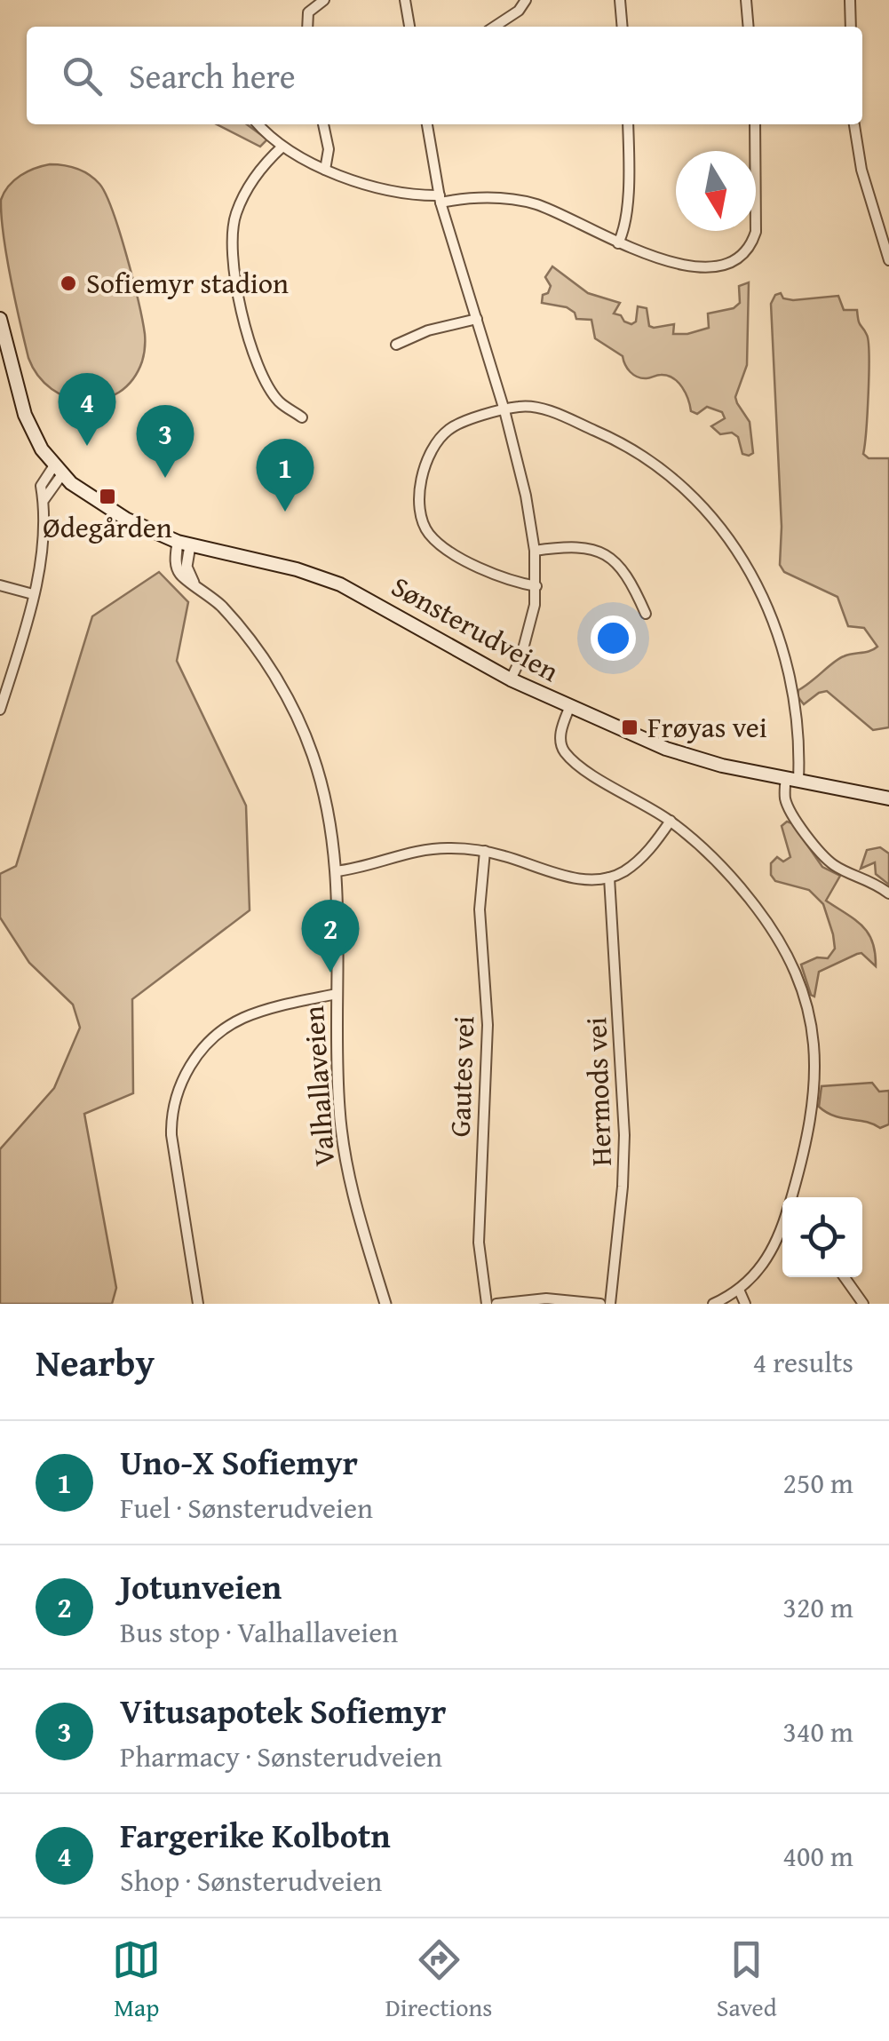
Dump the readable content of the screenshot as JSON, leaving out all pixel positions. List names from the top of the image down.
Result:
{
  "streets": {
    "main road": ["Sønsterudveien"],
    "street": ["Gautes vei", "Valhallaveien", "Hermods vei"]
  },
  "crossings": [
    ["Sønsterudveien", "Valhallaveien"]
  ],
  "places": {
    "other": ["Sofiemyr stadion"],
    "transit": ["Ødegården", "Frøyas vei"]
  },
  "north": "bottom",
  "page": {
    "search": "Search here",
    "pins": [
      "4",
      "3",
      "1",
      "2"
    ],
    "heading": ["Nearby", "4 results"],
    "list": [
      {
        "mark": "1",
        "name": "Uno-X Sofiemyr",
        "note": "Fuel · Sønsterudveien",
        "value": "250 m"
      },
      {
        "mark": "2",
        "name": "Jotunveien",
        "note": "Bus stop · Valhallaveien",
        "value": "320 m"
      },
      {
        "mark": "3",
        "name": "Vitusapotek Sofiemyr",
        "note": "Pharmacy · Sønsterudveien",
        "value": "340 m"
      },
      {
        "mark": "4",
        "name": "Fargerike Kolbotn",
        "note": "Shop · Sønsterudveien",
        "value": "400 m"
      }
    ],
    "nav": ["Map", "Directions", "Saved"]
  }
}
